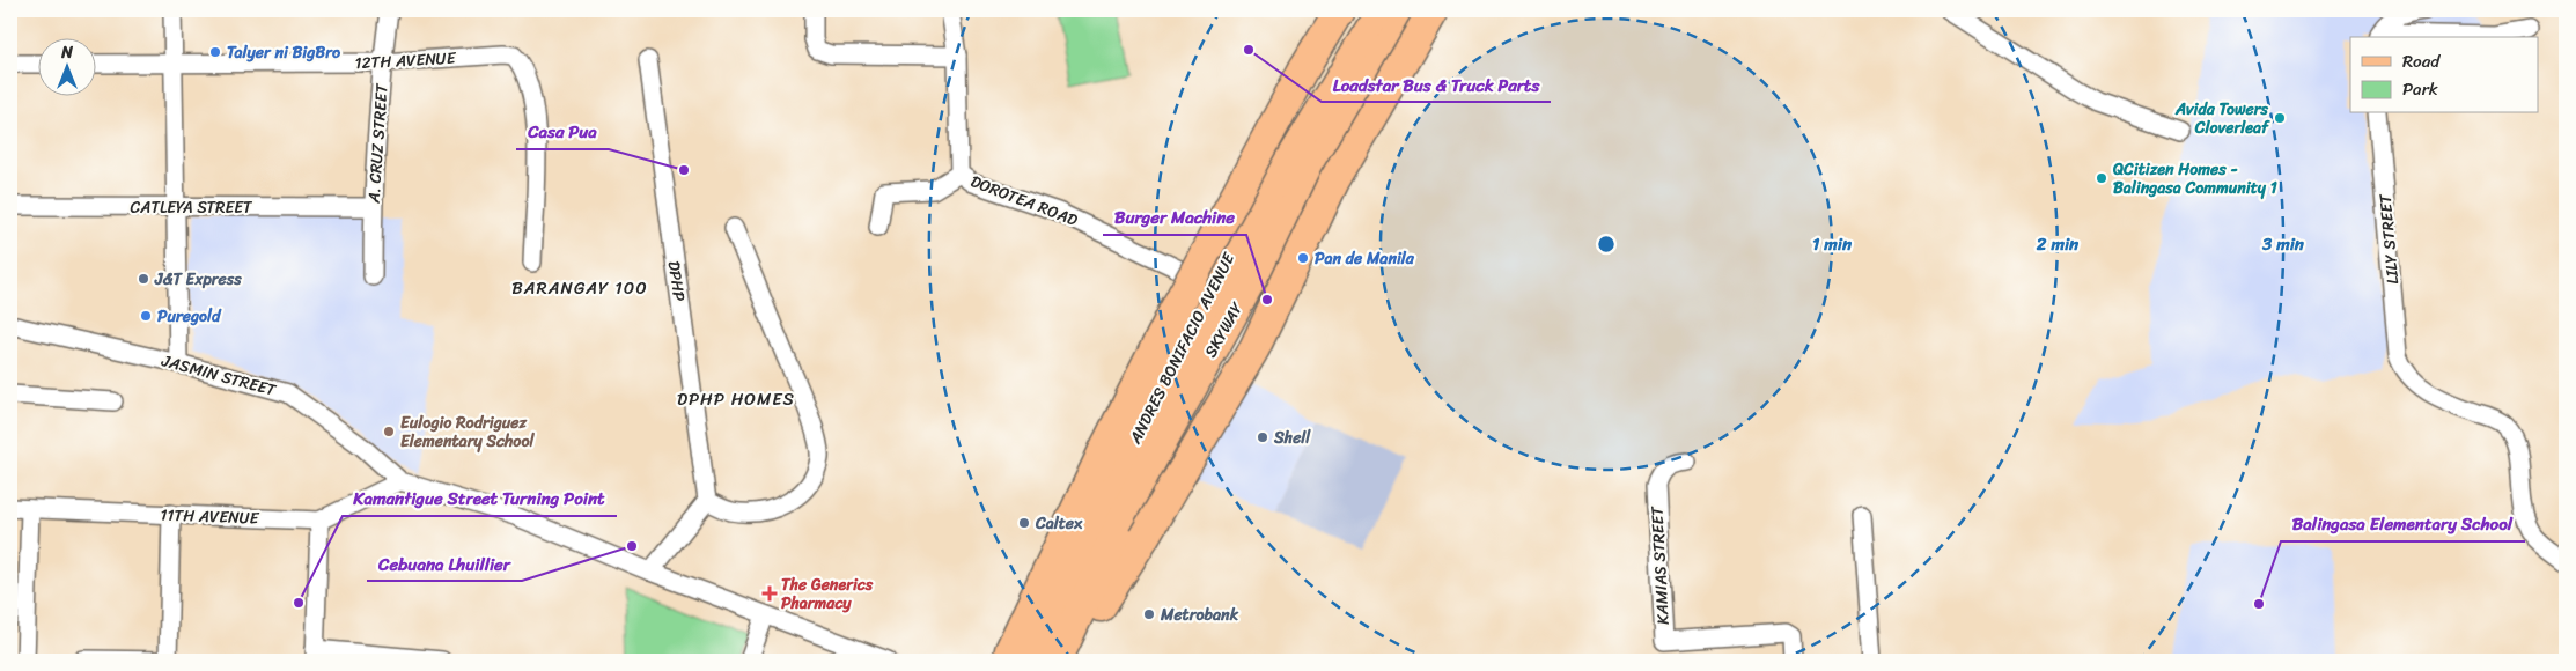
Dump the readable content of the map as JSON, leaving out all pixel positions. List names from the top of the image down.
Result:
{
  "streets": {
    "highway": ["SKYWAY"],
    "main road": ["ANDRES BONIFACIO AVENUE"],
    "street": [
      "12TH AVENUE",
      "A. CRUZ STREET",
      "DOROTEA ROAD",
      "CATLEYA STREET",
      "LILY STREET",
      "DPHP",
      "JASMIN STREET",
      "11TH AVENUE",
      "KAMIAS STREET"
    ]
  },
  "crossings": [
    ["12TH AVENUE", "A. CRUZ STREET"],
    ["A. CRUZ STREET", "CATLEYA STREET"],
    ["DOROTEA ROAD", "ANDRES BONIFACIO AVENUE"],
    ["SKYWAY", "ANDRES BONIFACIO AVENUE"],
    ["JASMIN STREET", "11TH AVENUE"]
  ],
  "districts": ["BARANGAY 100", "DPHP HOMES"],
  "places": {
    "other": [
      "Loadstar Bus & Truck Parts",
      "Talyer ni BigBro",
      "Avida Towers Cloverleaf",
      "Casa Pua",
      "QCitizen Homes - Balingasa Community 1",
      "Pan de Manila",
      "J&T Express",
      "Burger Machine",
      "Puregold",
      "Eulogio Rodriguez Elementary School",
      "Shell",
      "Caltex",
      "Cebuana Lhuillier",
      "Kamantigue Street Turning Point",
      "Balingasa Elementary School",
      "Metrobank"
    ],
    "health": ["The Generics Pharmacy"]
  },
  "legend": ["Road", "Park"],
  "north": "top",
  "rings": ["1 min", "2 min", "3 min"]
}
